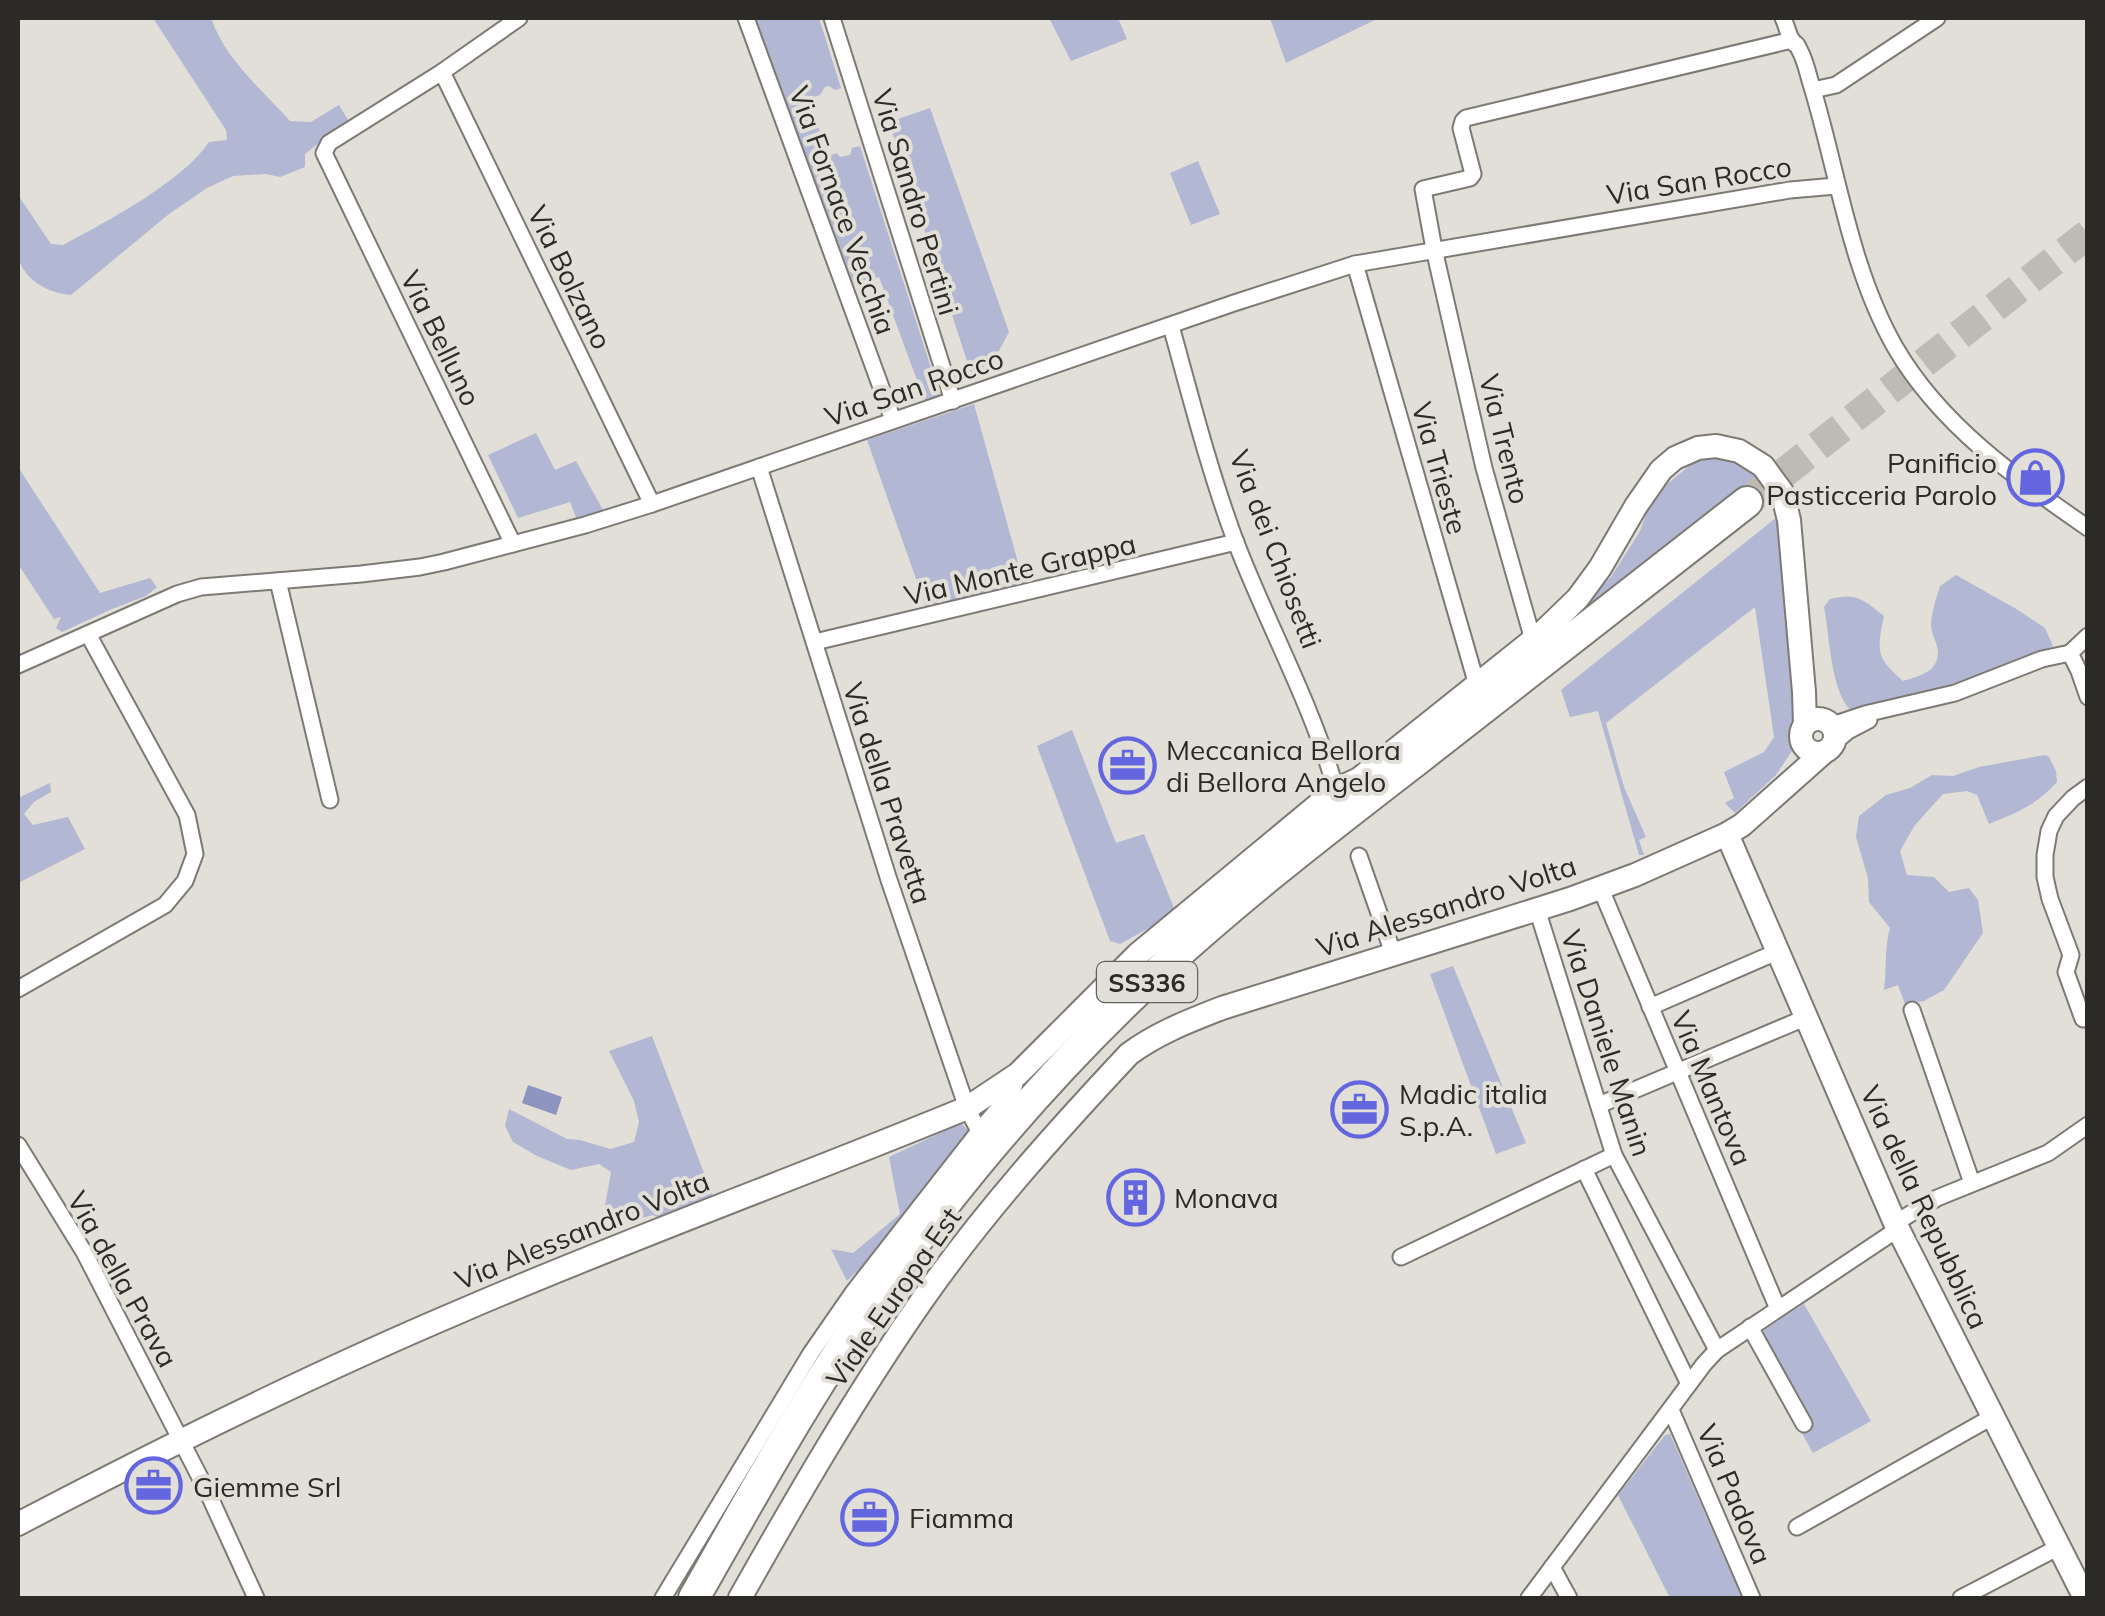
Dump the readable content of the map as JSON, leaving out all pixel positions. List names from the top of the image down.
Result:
{
  "streets": {
    "highway": ["SS336"],
    "street": [
      "Via San Rocco",
      "Via Sandro Pertini",
      "Via Fornace Vecchia",
      "Via Bolzano",
      "Via Belluno",
      "Via Trento",
      "Via Trieste",
      "Via dei Chiosetti",
      "Via Monte Grappa",
      "Via della Pravetta",
      "Via Alessandro Volta",
      "Via Daniele Manin",
      "Via Mantova",
      "Via della Repubblica",
      "Via della Prava",
      "Viale Europa Est",
      "Via Padova"
    ]
  },
  "crossings": [
    ["Via San Rocco", "Via Sandro Pertini"],
    ["Via San Rocco", "Via Fornace Vecchia"],
    ["Via San Rocco", "Via Bolzano"],
    ["Via San Rocco", "Via Belluno"],
    ["Via San Rocco", "Via Trento"],
    ["Via San Rocco", "Via Trieste"],
    ["Via San Rocco", "Via dei Chiosetti"],
    ["Via San Rocco", "Via della Pravetta"],
    ["Via Bolzano", "Via Belluno"],
    ["Via dei Chiosetti", "Via Monte Grappa"],
    ["Via dei Chiosetti", "Via Alessandro Volta"],
    ["Via Monte Grappa", "Via della Pravetta"],
    ["Via della Pravetta", "Via Alessandro Volta"],
    ["Via della Pravetta", "Viale Europa Est"],
    ["Via Alessandro Volta", "Via Daniele Manin"],
    ["Via Alessandro Volta", "Via Mantova"],
    ["Via Alessandro Volta", "Via della Repubblica"],
    ["Via Alessandro Volta", "Via della Prava"],
    ["Via Alessandro Volta", "Viale Europa Est"]
  ],
  "places": {
    "shop": ["Panificio Pasticceria Parolo"],
    "office": [
      "Meccanica Bellora di Bellora Angelo",
      "Madic italia S.p.A.",
      "Giemme Srl",
      "Fiamma"
    ],
    "building": ["Monava"]
  }
}
